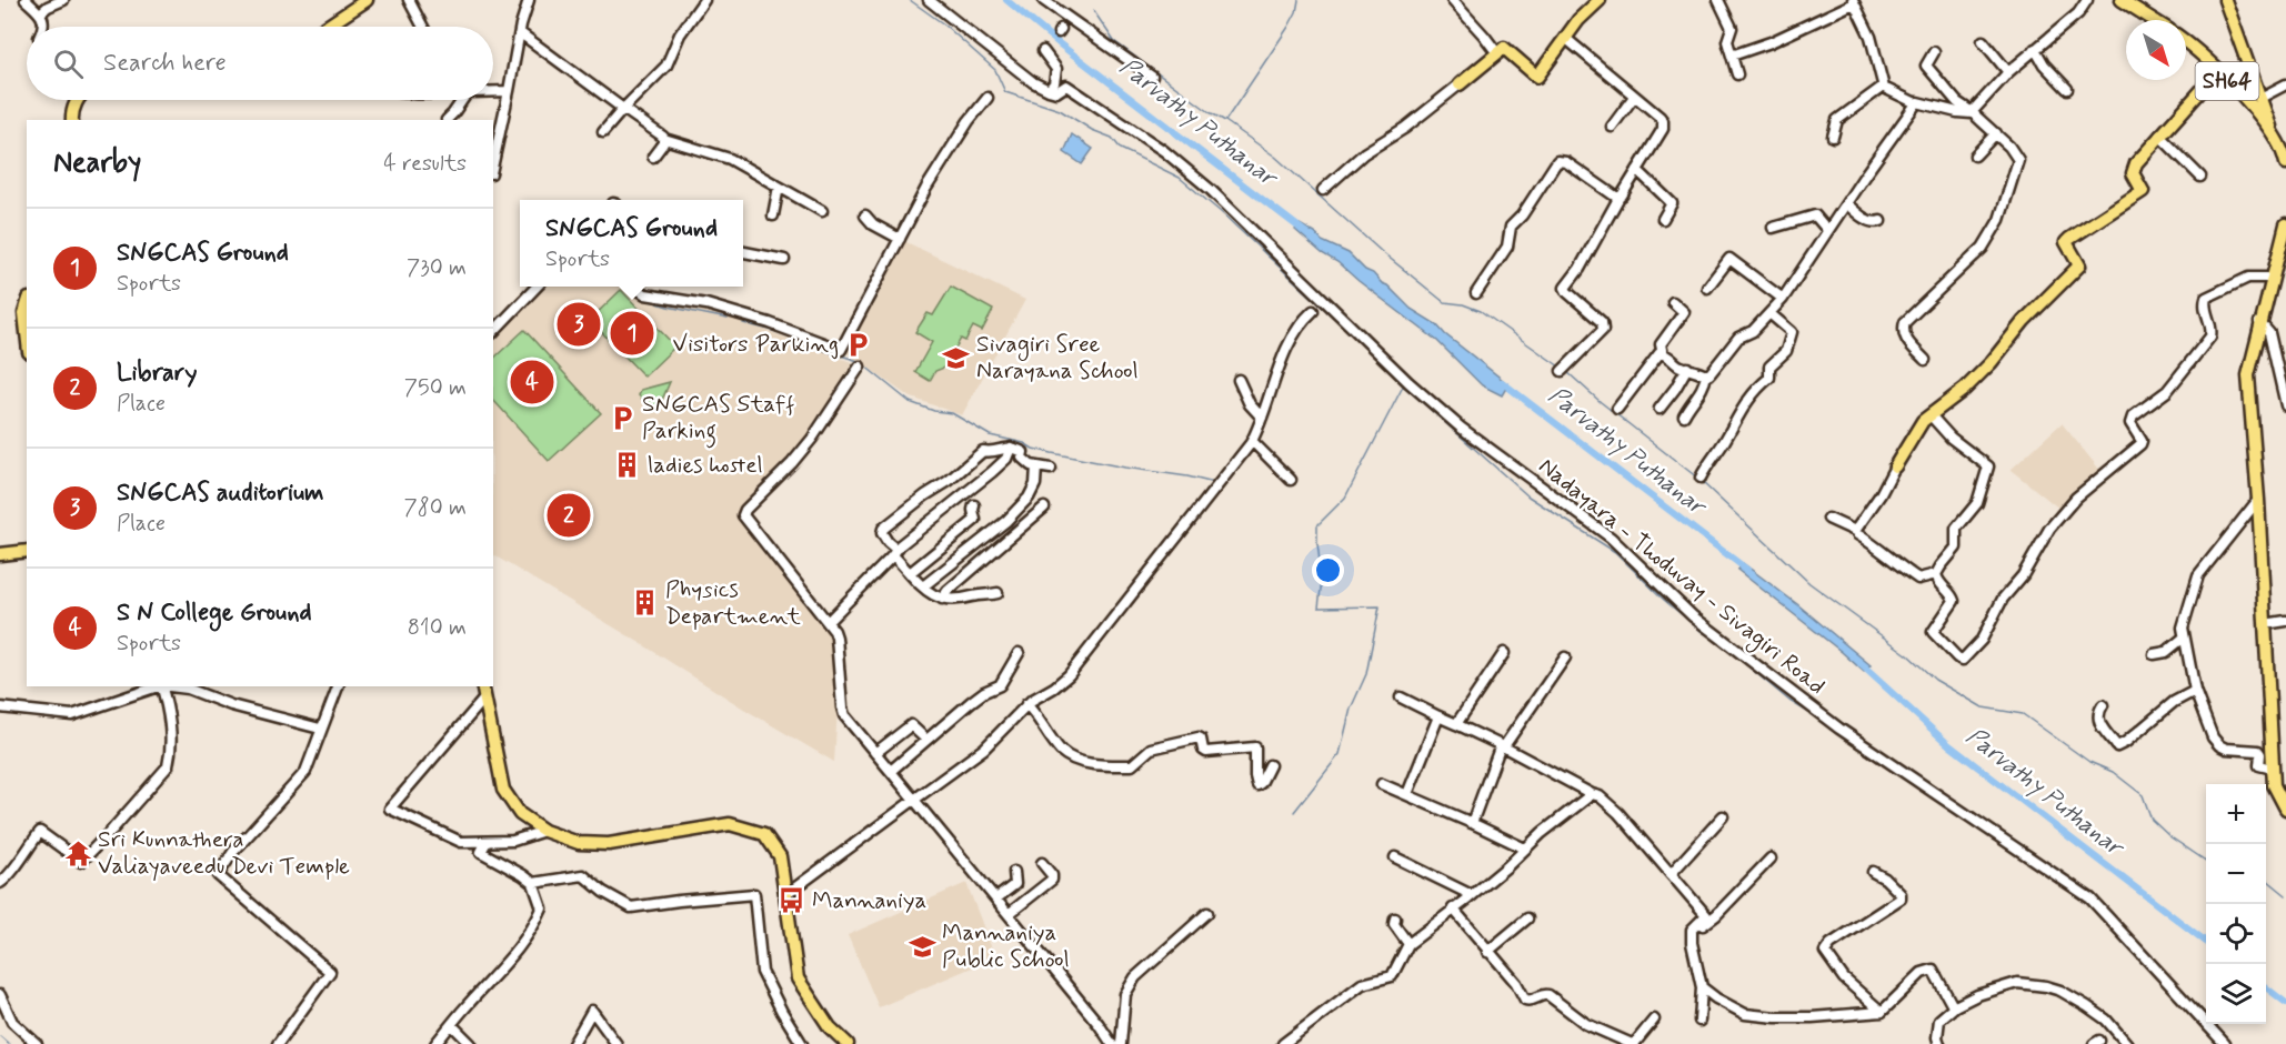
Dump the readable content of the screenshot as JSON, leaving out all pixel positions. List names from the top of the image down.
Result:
{
  "streets": {
    "main road": ["SH64"],
    "street": ["Nadayara - Thoduvay - Sivagiri Road"]
  },
  "water": ["Parvathy Puthanar"],
  "places": {
    "parking": ["Visitors Parking", "SNGCAS Staff Parking"],
    "school or university": ["Sivagiri Sree Narayana School", "Mannaniya Public School"],
    "building": ["ladies hostel", "Physics Department"],
    "temple": ["Sri Kunnathera Valiayaveedu Devi Temple"],
    "bus stop": ["Mannaniya"]
  },
  "north": "bottom right",
  "page": {
    "search": "Search here",
    "heading": ["Nearby", "4 results"],
    "popup": ["SNGCAS Ground", "Sports"],
    "list": [
      {
        "mark": "1",
        "name": "SNGCAS Ground",
        "note": "Sports",
        "value": "730 m"
      },
      {
        "mark": "2",
        "name": "Library",
        "note": "Place",
        "value": "750 m"
      },
      {
        "mark": "3",
        "name": "SNGCAS auditorium",
        "note": "Place",
        "value": "780 m"
      },
      {
        "mark": "4",
        "name": "S N College Ground",
        "note": "Sports",
        "value": "810 m"
      }
    ],
    "pins": [
      "3",
      "1",
      "4",
      "2"
    ],
    "map_buttons": ["+", "−"]
  }
}
